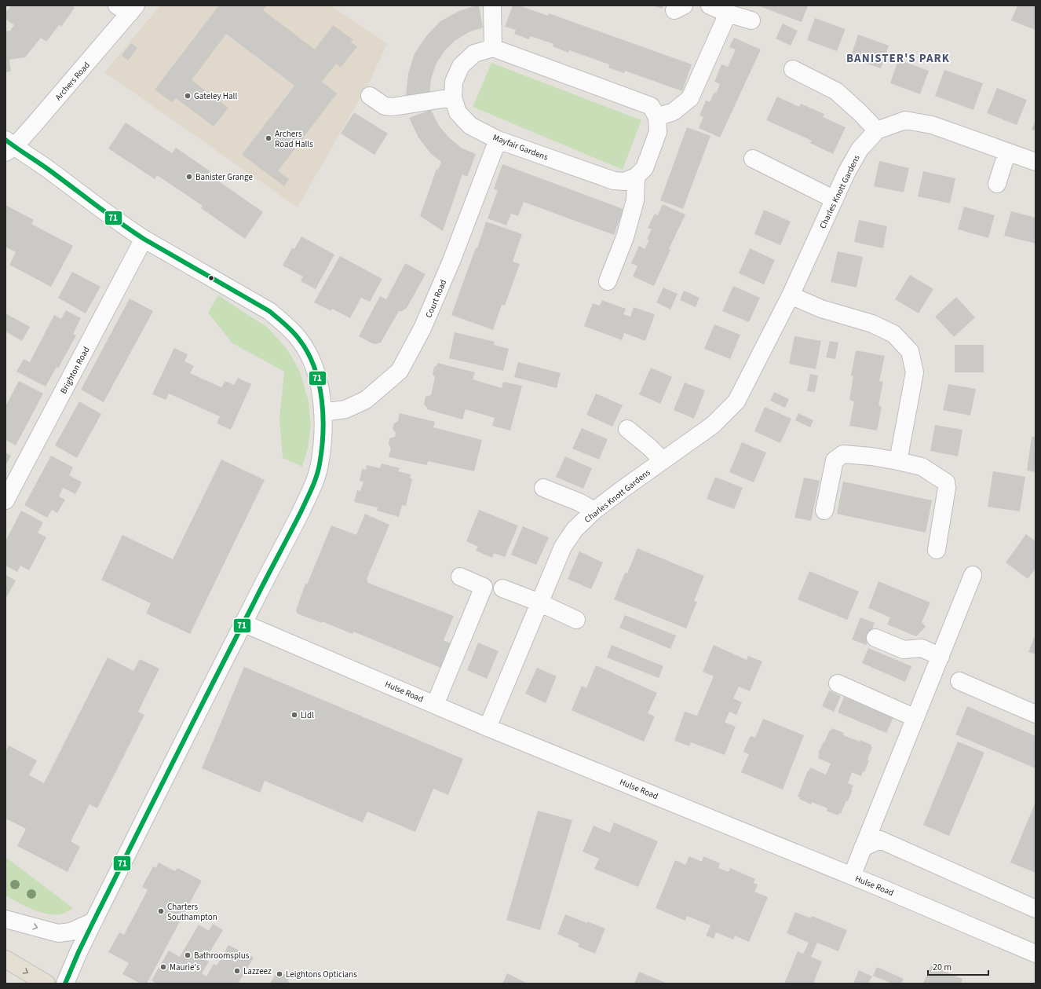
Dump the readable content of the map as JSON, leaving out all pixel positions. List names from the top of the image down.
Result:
{
  "streets": {
    "street": [
      "Archers Road",
      "Mayfair Gardens",
      "Charles Knott Gardens",
      "Court Road",
      "Brighton Road",
      "Hulse Road"
    ]
  },
  "crossings": [
    ["Mayfair Gardens", "Court Road"],
    ["Charles Knott Gardens", "Hulse Road"]
  ],
  "districts": ["BANISTER'S PARK"],
  "places": [
    "Gateley Hall",
    "Archers Road Halls",
    "Banister Grange",
    "Lidl",
    "Charters Southampton",
    "Bathroomsplus",
    "Maurie's",
    "Lazzeez",
    "Leightons Opticians"
  ],
  "lines": ["transit line 71"],
  "scale_bar": "20 m"
}
